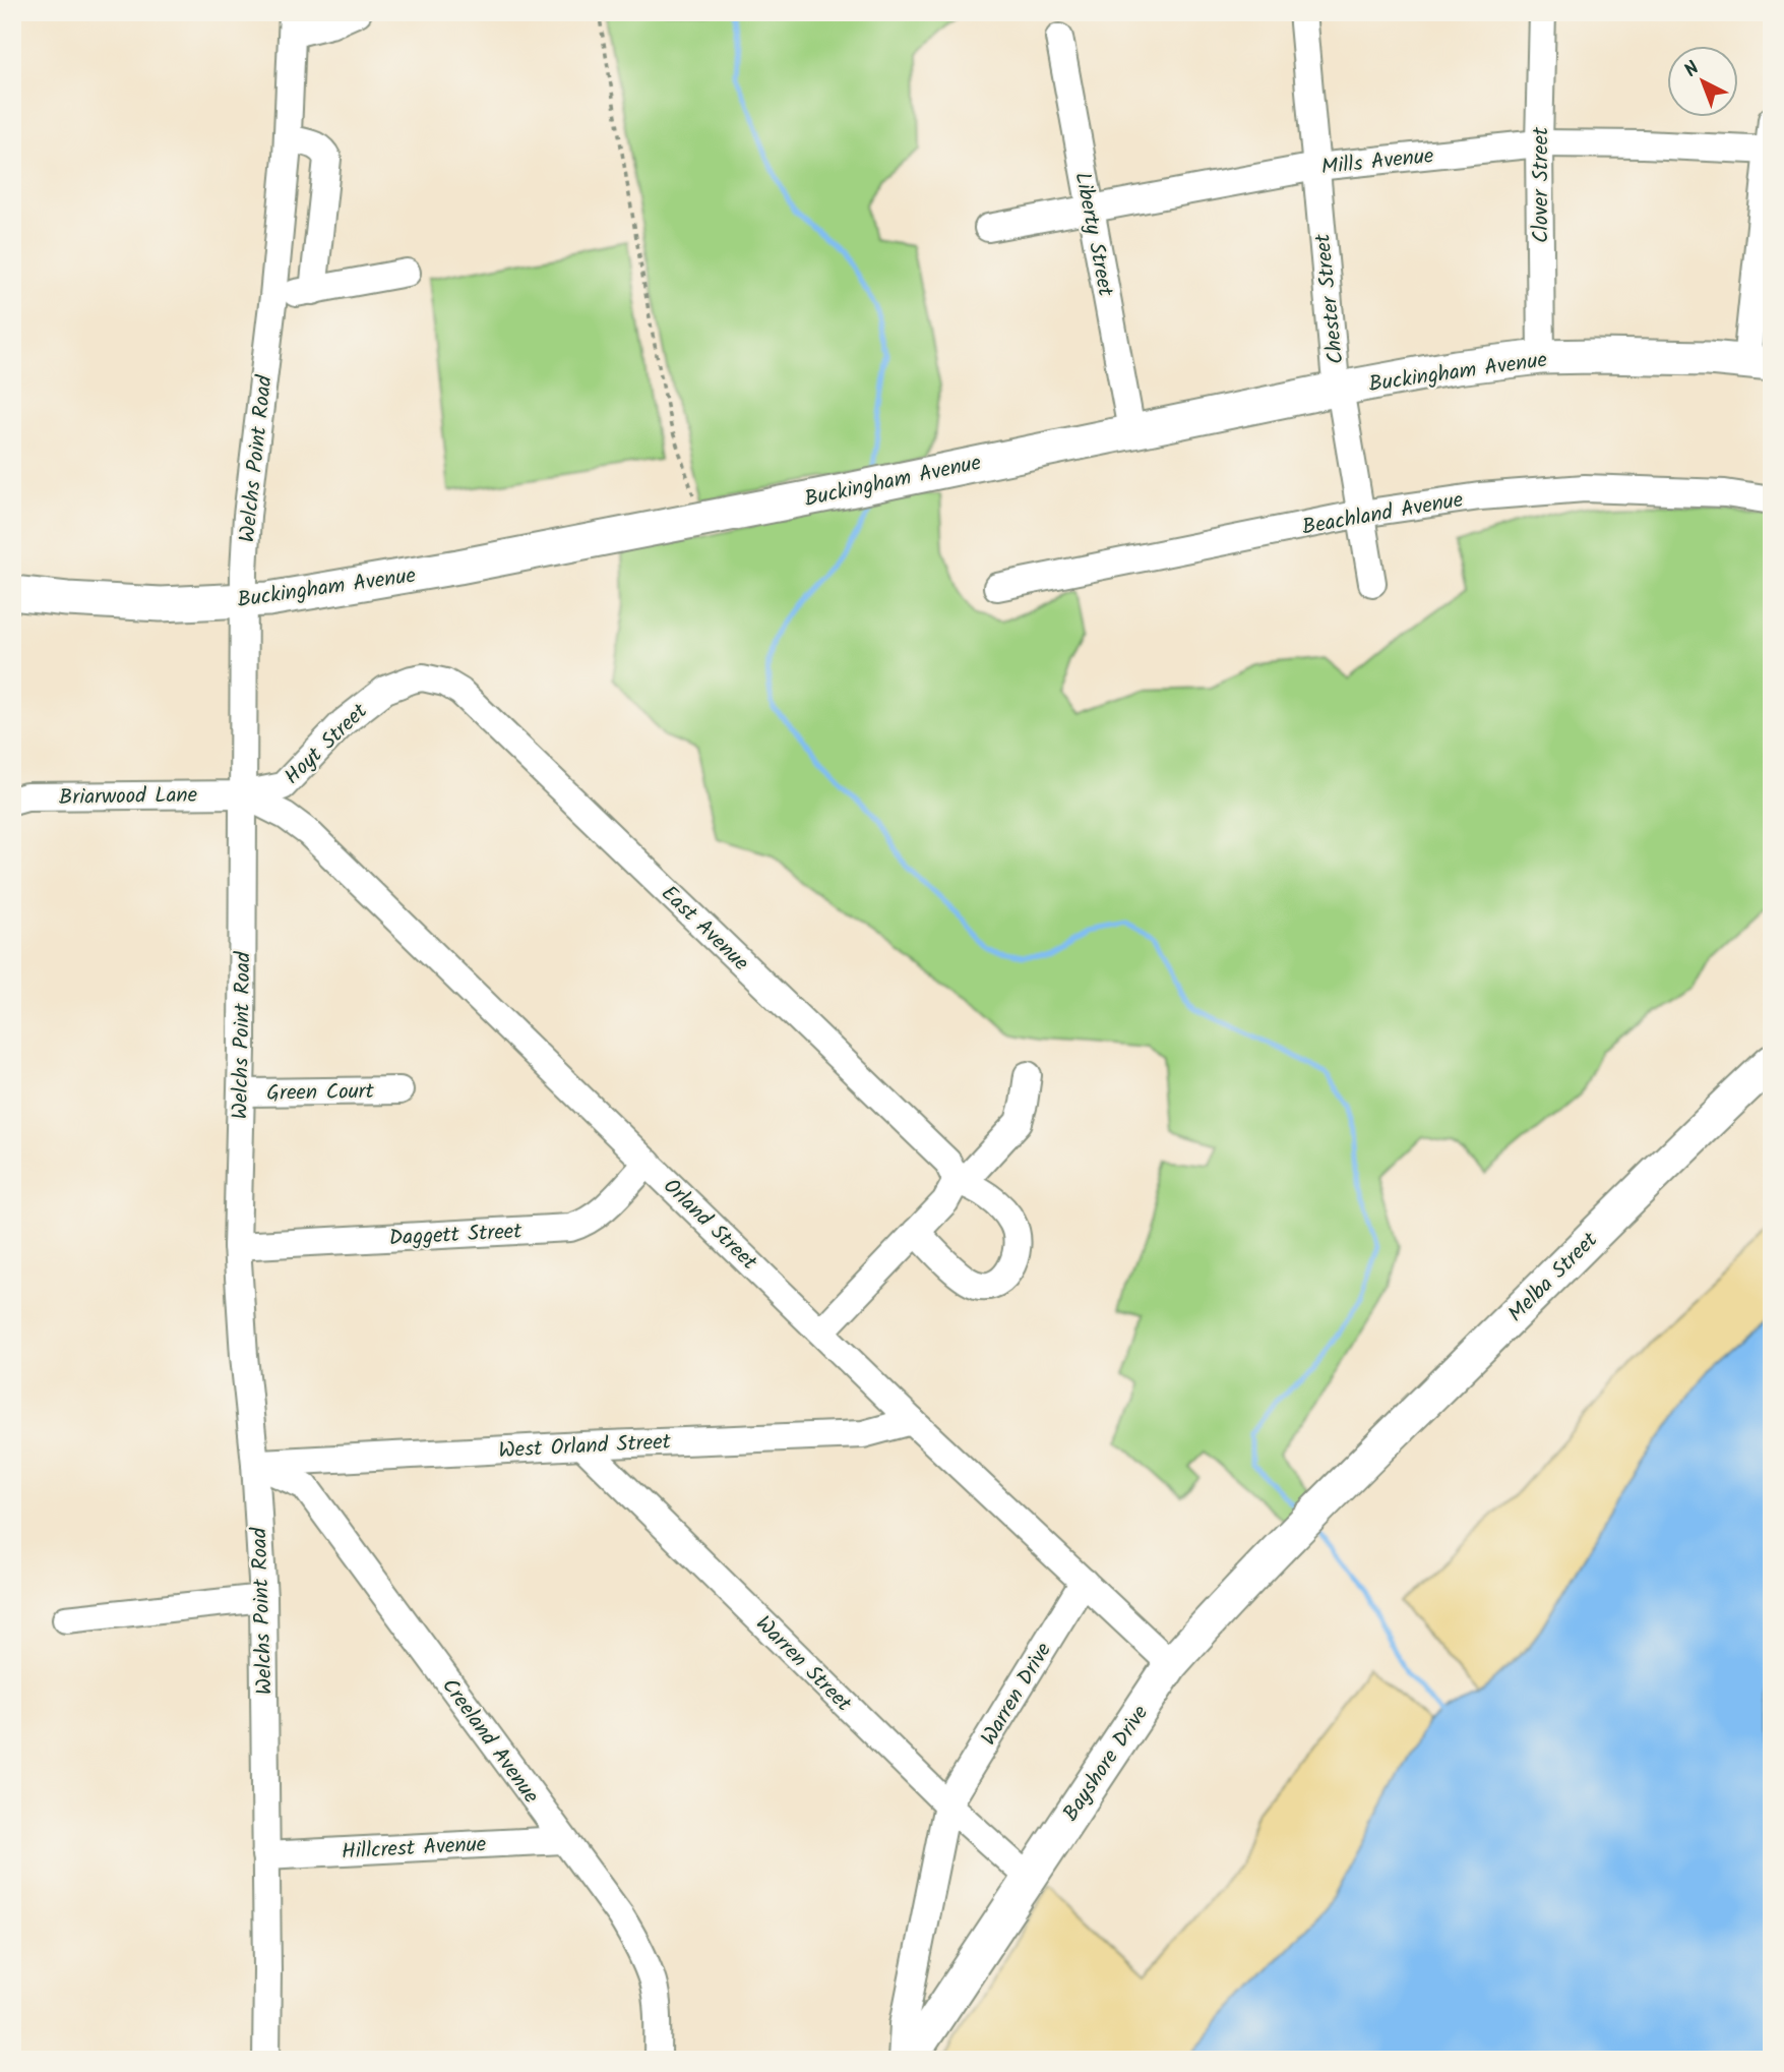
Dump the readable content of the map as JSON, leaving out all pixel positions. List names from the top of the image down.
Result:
{
  "streets": {
    "main road": ["Buckingham Avenue", "Melba Street", "Bayshore Drive"],
    "street": [
      "Mills Avenue",
      "Clover Street",
      "Liberty Street",
      "Chester Street",
      "Welchs Point Road",
      "Beachland Avenue",
      "Hoyt Street",
      "Briarwood Lane",
      "East Avenue",
      "Green Court",
      "Orland Street",
      "Daggett Street",
      "West Orland Street",
      "Warren Street",
      "Warren Drive",
      "Creeland Avenue",
      "Hillcrest Avenue"
    ]
  },
  "crossings": [
    ["Mills Avenue", "Clover Street"],
    ["Mills Avenue", "Liberty Street"],
    ["Mills Avenue", "Chester Street"],
    ["Clover Street", "Buckingham Avenue"],
    ["Liberty Street", "Buckingham Avenue"],
    ["Chester Street", "Buckingham Avenue"],
    ["Chester Street", "Beachland Avenue"],
    ["Buckingham Avenue", "Welchs Point Road"],
    ["Welchs Point Road", "Hoyt Street"],
    ["Welchs Point Road", "Briarwood Lane"],
    ["Welchs Point Road", "Green Court"],
    ["Welchs Point Road", "Orland Street"],
    ["Welchs Point Road", "Daggett Street"],
    ["Welchs Point Road", "West Orland Street"],
    ["Welchs Point Road", "Creeland Avenue"],
    ["Welchs Point Road", "Hillcrest Avenue"],
    ["Hoyt Street", "Briarwood Lane"],
    ["Hoyt Street", "East Avenue"],
    ["Hoyt Street", "Orland Street"],
    ["Briarwood Lane", "Orland Street"],
    ["Orland Street", "Daggett Street"],
    ["Orland Street", "West Orland Street"],
    ["Orland Street", "Warren Drive"],
    ["Orland Street", "Bayshore Drive"],
    ["Melba Street", "Bayshore Drive"],
    ["West Orland Street", "Warren Street"],
    ["West Orland Street", "Creeland Avenue"],
    ["Warren Street", "Warren Drive"],
    ["Warren Street", "Bayshore Drive"],
    ["Creeland Avenue", "Hillcrest Avenue"]
  ],
  "north": "top left"
}
